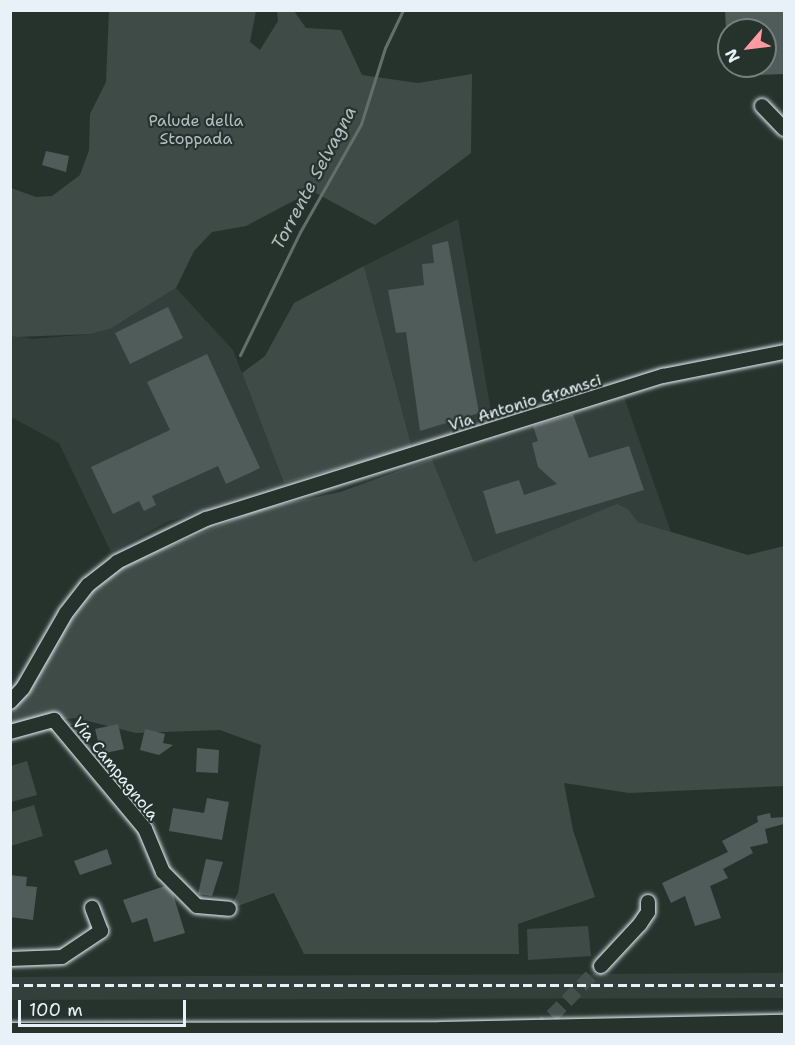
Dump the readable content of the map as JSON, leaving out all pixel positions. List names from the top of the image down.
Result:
{
  "streets": {
    "street": ["Via Antonio Gramsci", "Via Campagnola"]
  },
  "water": ["Torrente Selvagna"],
  "parks": ["Palude della Stoppada"],
  "scale_bar": "100 m",
  "north": "bottom left"
}
